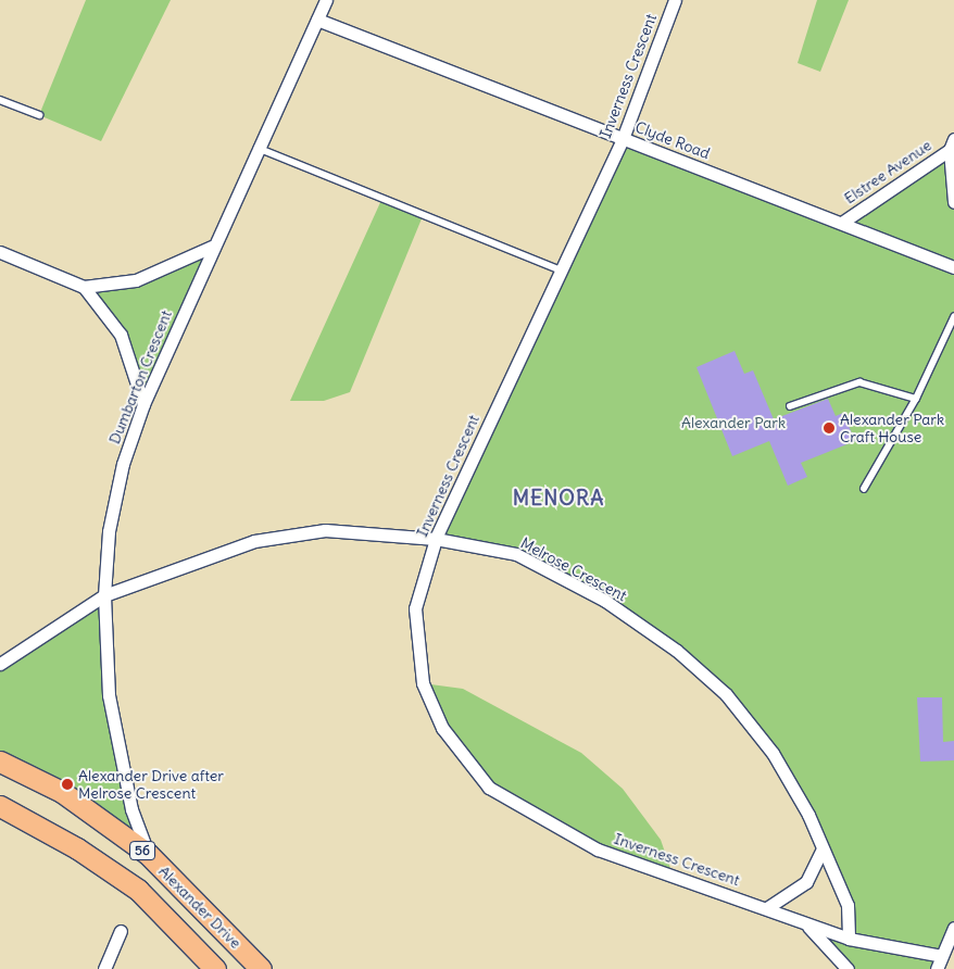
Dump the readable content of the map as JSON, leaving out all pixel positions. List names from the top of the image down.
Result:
{
  "streets": {
    "main road": ["56", "Alexander Drive"],
    "street": [
      "Inverness Crescent",
      "Clyde Road",
      "Elstree Avenue",
      "Dumbarton Crescent",
      "Melrose Crescent"
    ]
  },
  "crossings": [
    ["Inverness Crescent", "Clyde Road"],
    ["Inverness Crescent", "Melrose Crescent"],
    ["Clyde Road", "Elstree Avenue"],
    ["Clyde Road", "Dumbarton Crescent"],
    ["Dumbarton Crescent", "Melrose Crescent"],
    ["Dumbarton Crescent", "Alexander Drive"]
  ],
  "districts": ["MENORA"],
  "parks": ["Alexander Park"],
  "places": ["Alexander Park Craft House", "Alexander Drive after Melrose Crescent"]
}
